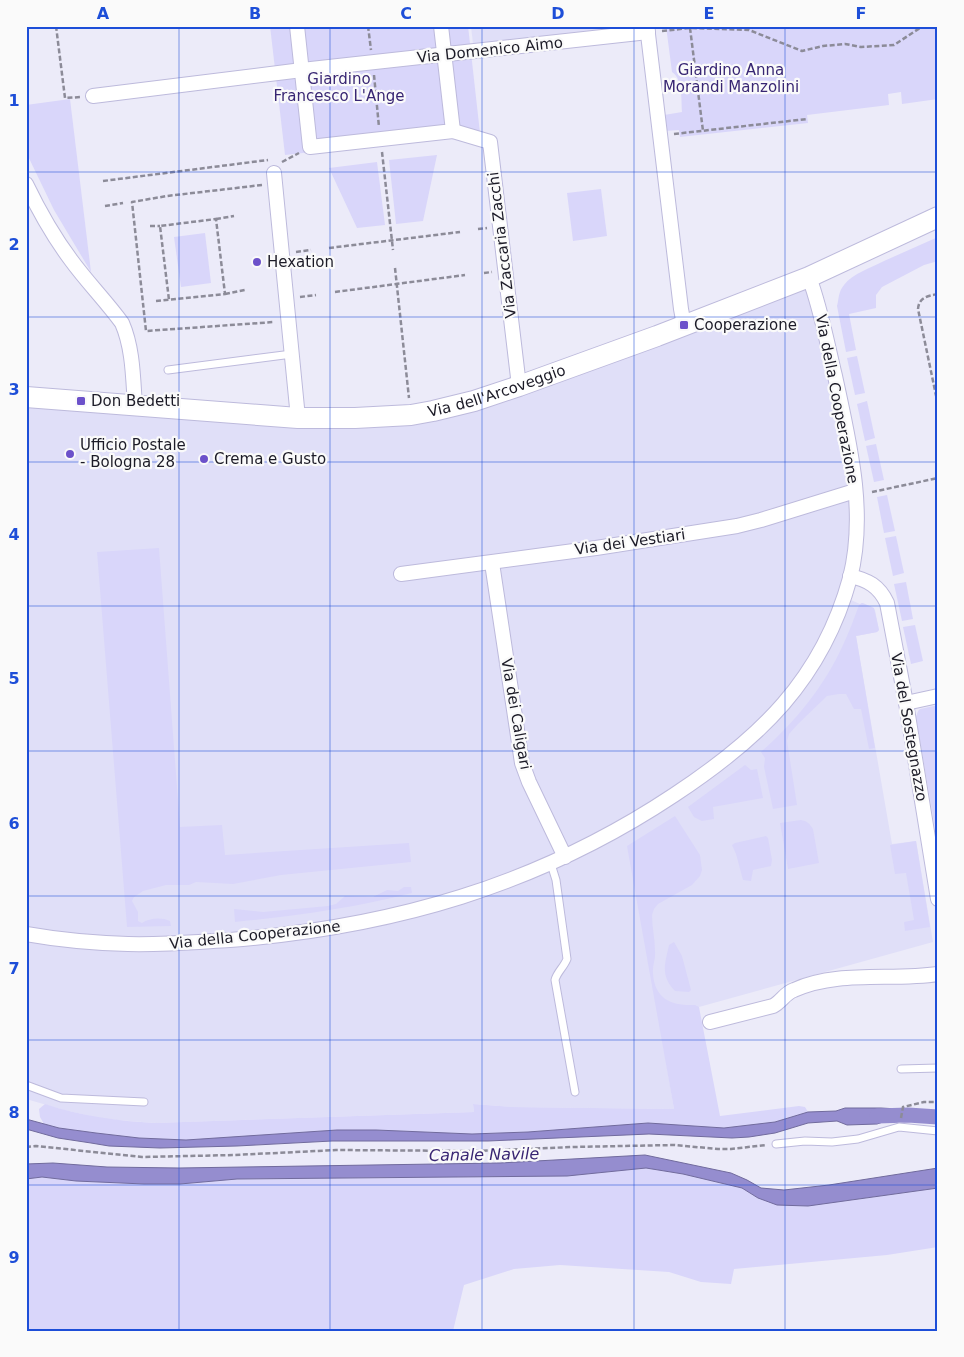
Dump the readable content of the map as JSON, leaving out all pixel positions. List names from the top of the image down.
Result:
{
  "streets": {
    "street": [
      "Via Domenico Aimo",
      "Via Zaccaria Zacchi",
      "Via dell'Arcoveggio",
      "Via della Cooperazione",
      "Via dei Vestiari",
      "Via dei Caligari",
      "Via del Sostegnazzo"
    ]
  },
  "crossings": [
    ["Via Zaccaria Zacchi", "Via dell'Arcoveggio"],
    ["Via dell'Arcoveggio", "Via della Cooperazione"],
    ["Via della Cooperazione", "Via dei Vestiari"],
    ["Via della Cooperazione", "Via dei Caligari"],
    ["Via della Cooperazione", "Via del Sostegnazzo"],
    ["Via dei Vestiari", "Via dei Caligari"]
  ],
  "water": ["Canale Navile"],
  "parks": ["Giardino Anna Morandi Manzolini", "Giardino Francesco L'Ange"],
  "places": {
    "other": ["Hexation", "Ufficio Postale - Bologna 28", "Crema e Gusto"],
    "transit": ["Cooperazione", "Don Bedetti"]
  },
  "grid": {
    "columns": [
      "A",
      "B",
      "C",
      "D",
      "E",
      "F"
    ],
    "rows": [
      "1",
      "2",
      "3",
      "4",
      "5",
      "6",
      "7",
      "8",
      "9"
    ]
  }
}
